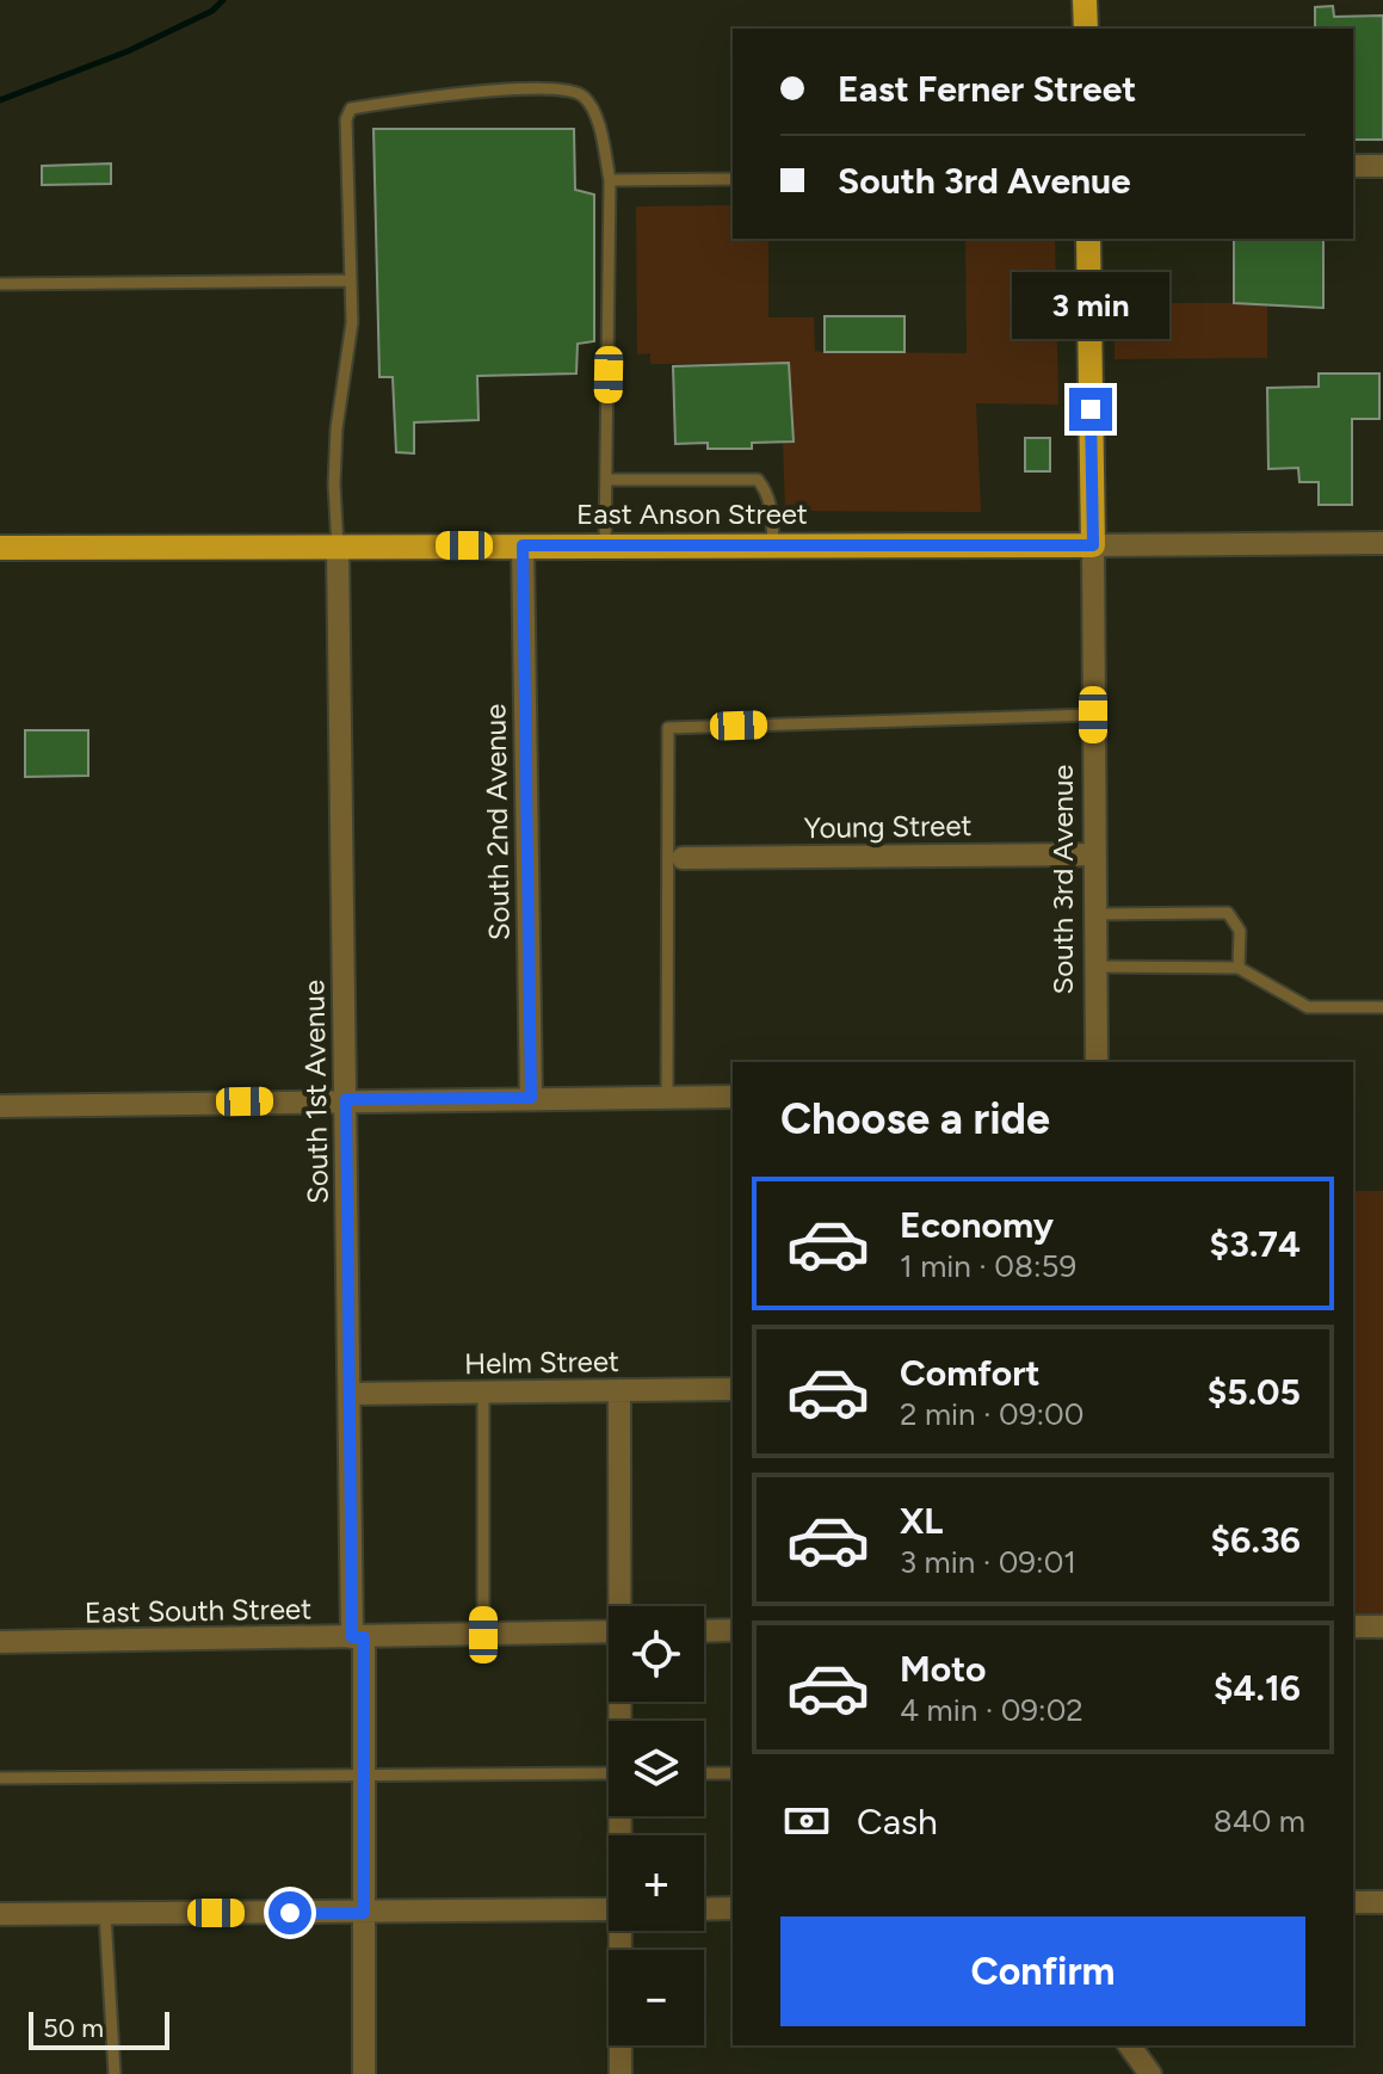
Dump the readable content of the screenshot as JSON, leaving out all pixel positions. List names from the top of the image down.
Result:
{
  "streets": {
    "main road": ["East Anson Street", "South 3rd Avenue"],
    "street": [
      "South 2nd Avenue",
      "Young Street",
      "South 1st Avenue",
      "Helm Street",
      "East South Street"
    ]
  },
  "crossings": [
    ["East Anson Street", "South 2nd Avenue"],
    ["East Anson Street", "South 3rd Avenue"],
    ["East Anson Street", "South 1st Avenue"],
    ["Young Street", "South 3rd Avenue"],
    ["South 1st Avenue", "Helm Street"],
    ["South 1st Avenue", "East South Street"]
  ],
  "scale_bar": "50 m",
  "page": {
    "banner": ["East Ferner Street", "South 3rd Avenue"],
    "bubble": "3 min",
    "heading": "Choose a ride",
    "list": [
      {
        "name": "Economy",
        "note": "1 min · 08:59",
        "value": "$3.74"
      },
      {
        "name": "Comfort",
        "note": "2 min · 09:00",
        "value": "$5.05"
      },
      {
        "name": "XL",
        "note": "3 min · 09:01",
        "value": "$6.36"
      },
      {
        "name": "Moto",
        "note": "4 min · 09:02",
        "value": "$4.16"
      }
    ],
    "map_buttons": ["+", "−"],
    "pay": ["Cash", "840 m"],
    "buttons": "Confirm",
    "scale": "50 m"
  }
}
